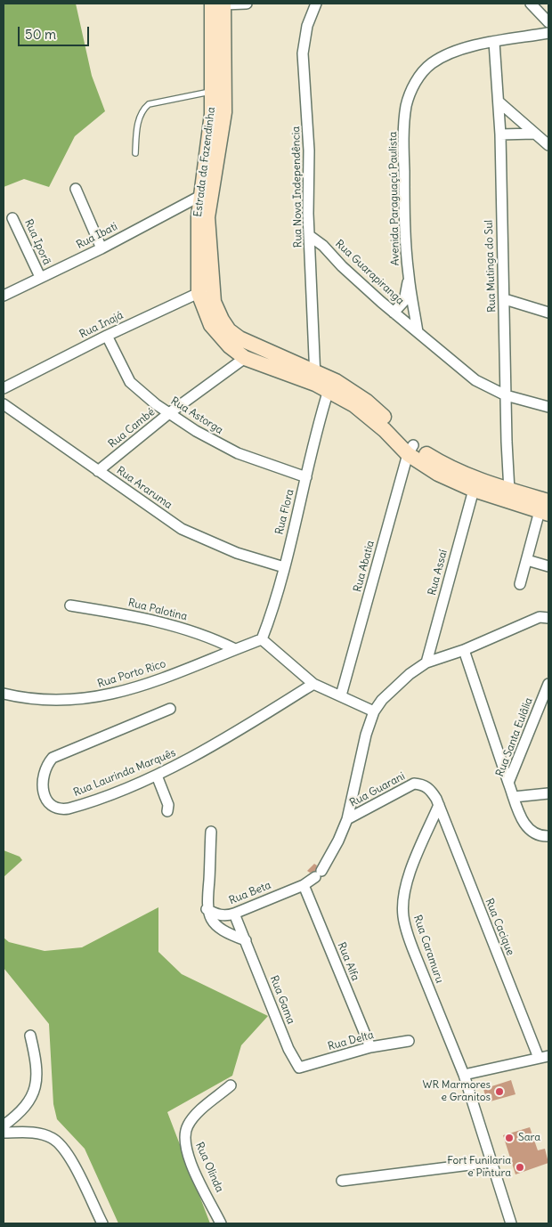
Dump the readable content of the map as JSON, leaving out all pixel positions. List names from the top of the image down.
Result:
{
  "streets": {
    "main road": ["Estrada da Fazendinha"],
    "street": [
      "Rua Nova Independência",
      "Avenida Paraguaçú Paulista",
      "Rua Ibati",
      "Rua Iporã",
      "Rua Mutinga do Sul",
      "Rua Guarapiranga",
      "Rua Inajá",
      "Rua Astorga",
      "Rua Cambé",
      "Rua Araruma",
      "Rua Flora",
      "Rua Abatia",
      "Rua Assaí",
      "Rua Palotina",
      "Rua Porto Rico",
      "Rua Santa Eulâlia",
      "Rua Laurinda Marquês",
      "Rua Guarani",
      "Rua Beta",
      "Rua Cacique",
      "Rua Caramuru",
      "Rua Alfa",
      "Rua Gama",
      "Rua Delta",
      "Rua Olinda"
    ]
  },
  "crossings": [
    ["Estrada da Fazendinha", "Rua Nova Independência"],
    ["Estrada da Fazendinha", "Rua Ibati"],
    ["Estrada da Fazendinha", "Rua Mutinga do Sul"],
    ["Estrada da Fazendinha", "Rua Inajá"],
    ["Estrada da Fazendinha", "Rua Cambé"],
    ["Estrada da Fazendinha", "Rua Flora"],
    ["Estrada da Fazendinha", "Rua Abatia"],
    ["Estrada da Fazendinha", "Rua Assaí"],
    ["Rua Nova Independência", "Rua Guarapiranga"],
    ["Rua Nova Independência", "Rua Flora"],
    ["Avenida Paraguaçú Paulista", "Rua Mutinga do Sul"],
    ["Avenida Paraguaçú Paulista", "Rua Guarapiranga"],
    ["Rua Ibati", "Rua Iporã"],
    ["Rua Inajá", "Rua Astorga"],
    ["Rua Astorga", "Rua Cambé"],
    ["Rua Astorga", "Rua Flora"],
    ["Rua Cambé", "Rua Araruma"],
    ["Rua Araruma", "Rua Flora"],
    ["Rua Flora", "Rua Porto Rico"],
    ["Rua Palotina", "Rua Porto Rico"],
    ["Rua Guarani", "Rua Beta"],
    ["Rua Guarani", "Rua Cacique"],
    ["Rua Guarani", "Rua Caramuru"],
    ["Rua Guarani", "Rua Alfa"],
    ["Rua Beta", "Rua Alfa"],
    ["Rua Beta", "Rua Gama"],
    ["Rua Cacique", "Rua Caramuru"],
    ["Rua Alfa", "Rua Delta"],
    ["Rua Gama", "Rua Delta"]
  ],
  "places": ["WR Marmores e Granitos", "Sara", "Fort Funilaria e Pintura"],
  "scale_bar": "50 m"
}
